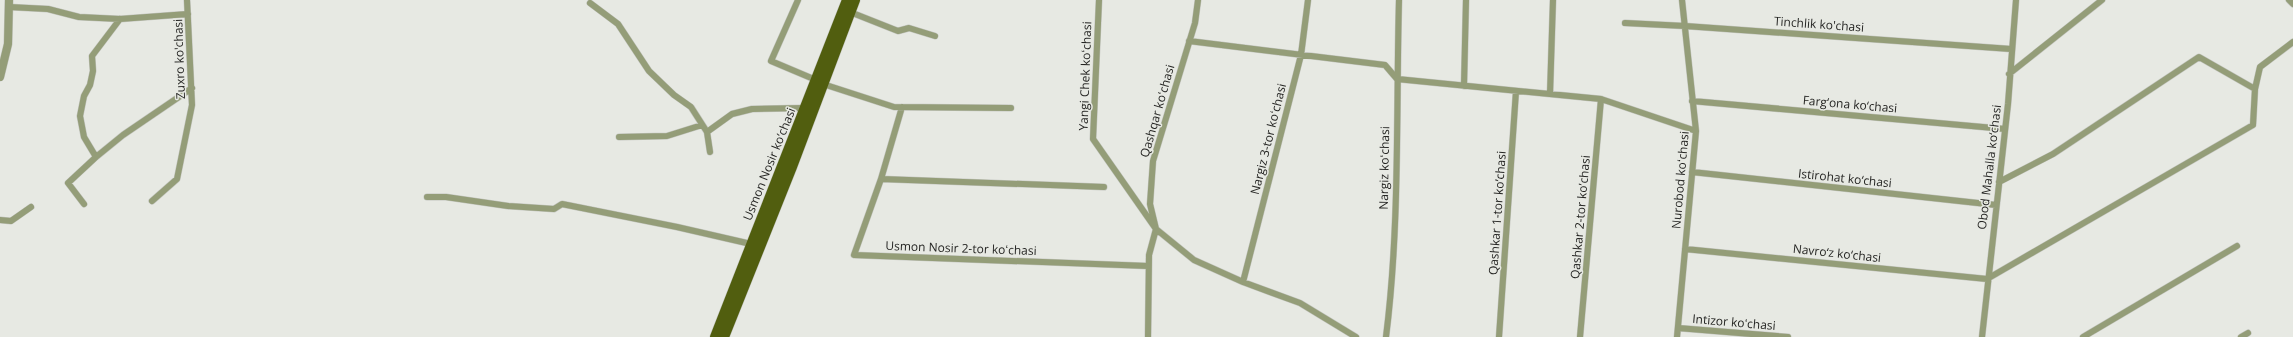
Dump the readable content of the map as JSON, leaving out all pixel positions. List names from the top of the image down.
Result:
{
  "streets": {
    "main road": ["Usmon Nosir ko‘chasi"],
    "street": [
      "Tinchlik ko'chasi",
      "Zuxro ko'chasi",
      "Yangi Chek koʻchasi",
      "Farg‘ona ko‘chasi",
      "Qashqar koʻchasi",
      "Nargiz 3-tor koʻchasi",
      "Obod Mahalla ko‘chasi",
      "Nargiz koʻchasi",
      "Istirohat ko‘chasi",
      "Nurobod koʻchasi",
      "Qashkar 1-tor koʼchasi",
      "Qashkar 2-tor koʼchasi",
      "Usmon Nosir 2-tor koʻchasi",
      "Navro‘z ko‘chasi",
      "Intizor koʻchasi"
    ]
  },
  "crossings": [
    ["Tinchlik ko'chasi", "Obod Mahalla ko‘chasi"],
    ["Tinchlik ko'chasi", "Nurobod koʻchasi"],
    ["Yangi Chek koʻchasi", "Qashqar koʻchasi"],
    ["Yangi Chek koʻchasi", "Nargiz 3-tor koʻchasi"],
    ["Farg‘ona ko‘chasi", "Obod Mahalla ko‘chasi"],
    ["Farg‘ona ko‘chasi", "Nurobod koʻchasi"],
    ["Obod Mahalla ko‘chasi", "Istirohat ko‘chasi"],
    ["Obod Mahalla ko‘chasi", "Navro‘z ko‘chasi"],
    ["Istirohat ko‘chasi", "Nurobod koʻchasi"],
    ["Nurobod koʻchasi", "Navro‘z ko‘chasi"],
    ["Nurobod koʻchasi", "Intizor koʻchasi"]
  ]
}
